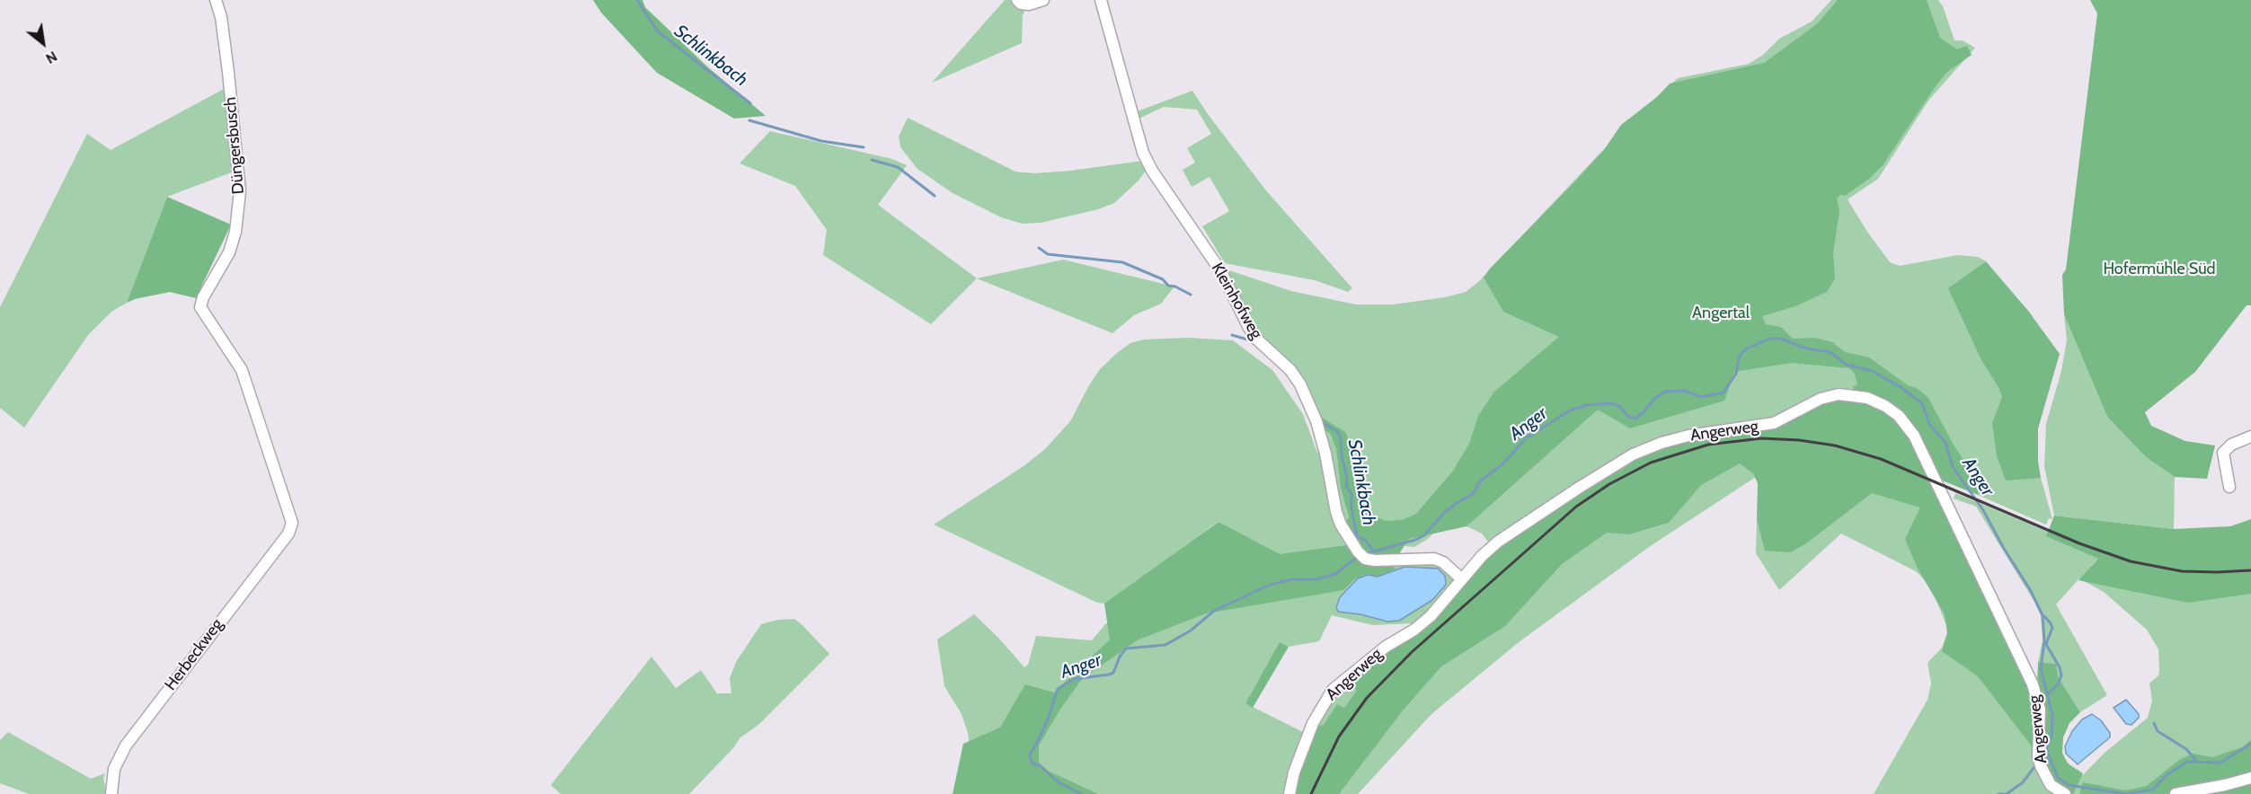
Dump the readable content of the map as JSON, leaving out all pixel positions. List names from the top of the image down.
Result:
{
  "streets": {
    "street": [
      "Düngersbusch",
      "Kleinhofweg",
      "Angerweg",
      "Herbeckweg"
    ]
  },
  "crossings": [
    ["Düngersbusch", "Herbeckweg"],
    ["Kleinhofweg", "Angerweg"]
  ],
  "water": ["Schlinkbach", "Anger"],
  "parks": ["Hofermühle Süd", "Angertal"],
  "north": "bottom right"
}
